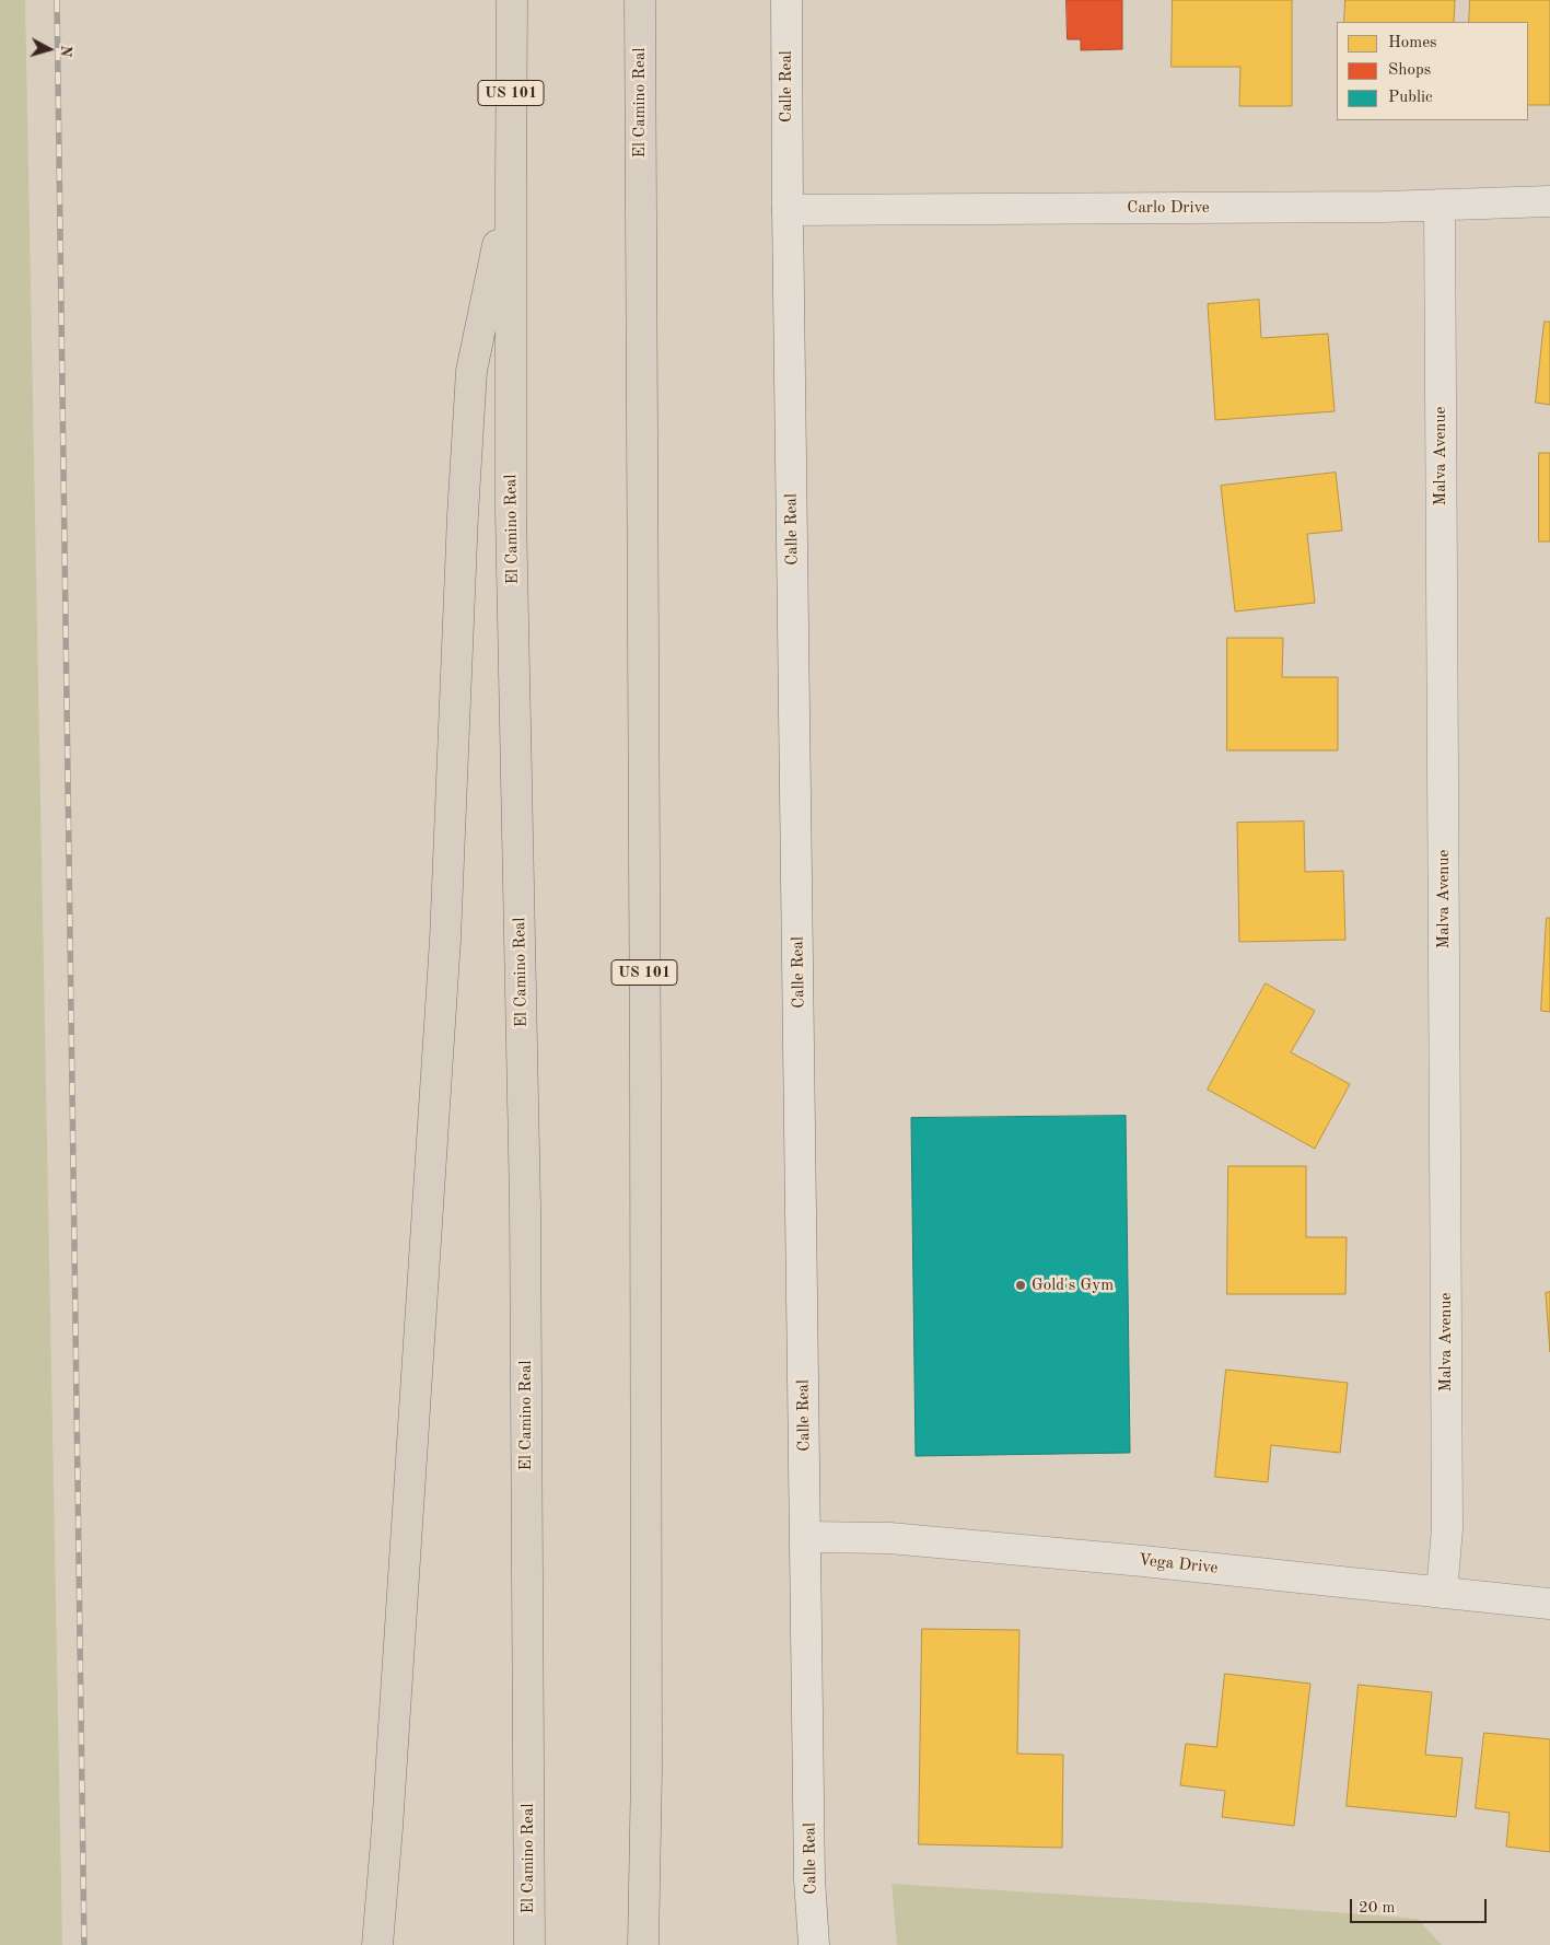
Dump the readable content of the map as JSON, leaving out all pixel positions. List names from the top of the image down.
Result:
{
  "streets": {
    "highway": ["US 101", "El Camino Real"],
    "street": [
      "Calle Real",
      "Carlo Drive",
      "Malva Avenue",
      "Vega Drive"
    ]
  },
  "crossings": [
    ["Calle Real", "Carlo Drive"],
    ["Calle Real", "Vega Drive"],
    ["Carlo Drive", "Malva Avenue"],
    ["Malva Avenue", "Vega Drive"]
  ],
  "places": ["Gold's Gym"],
  "legend": ["Homes", "Shops", "Public"],
  "scale_bar": "20 m",
  "north": "right"
}
